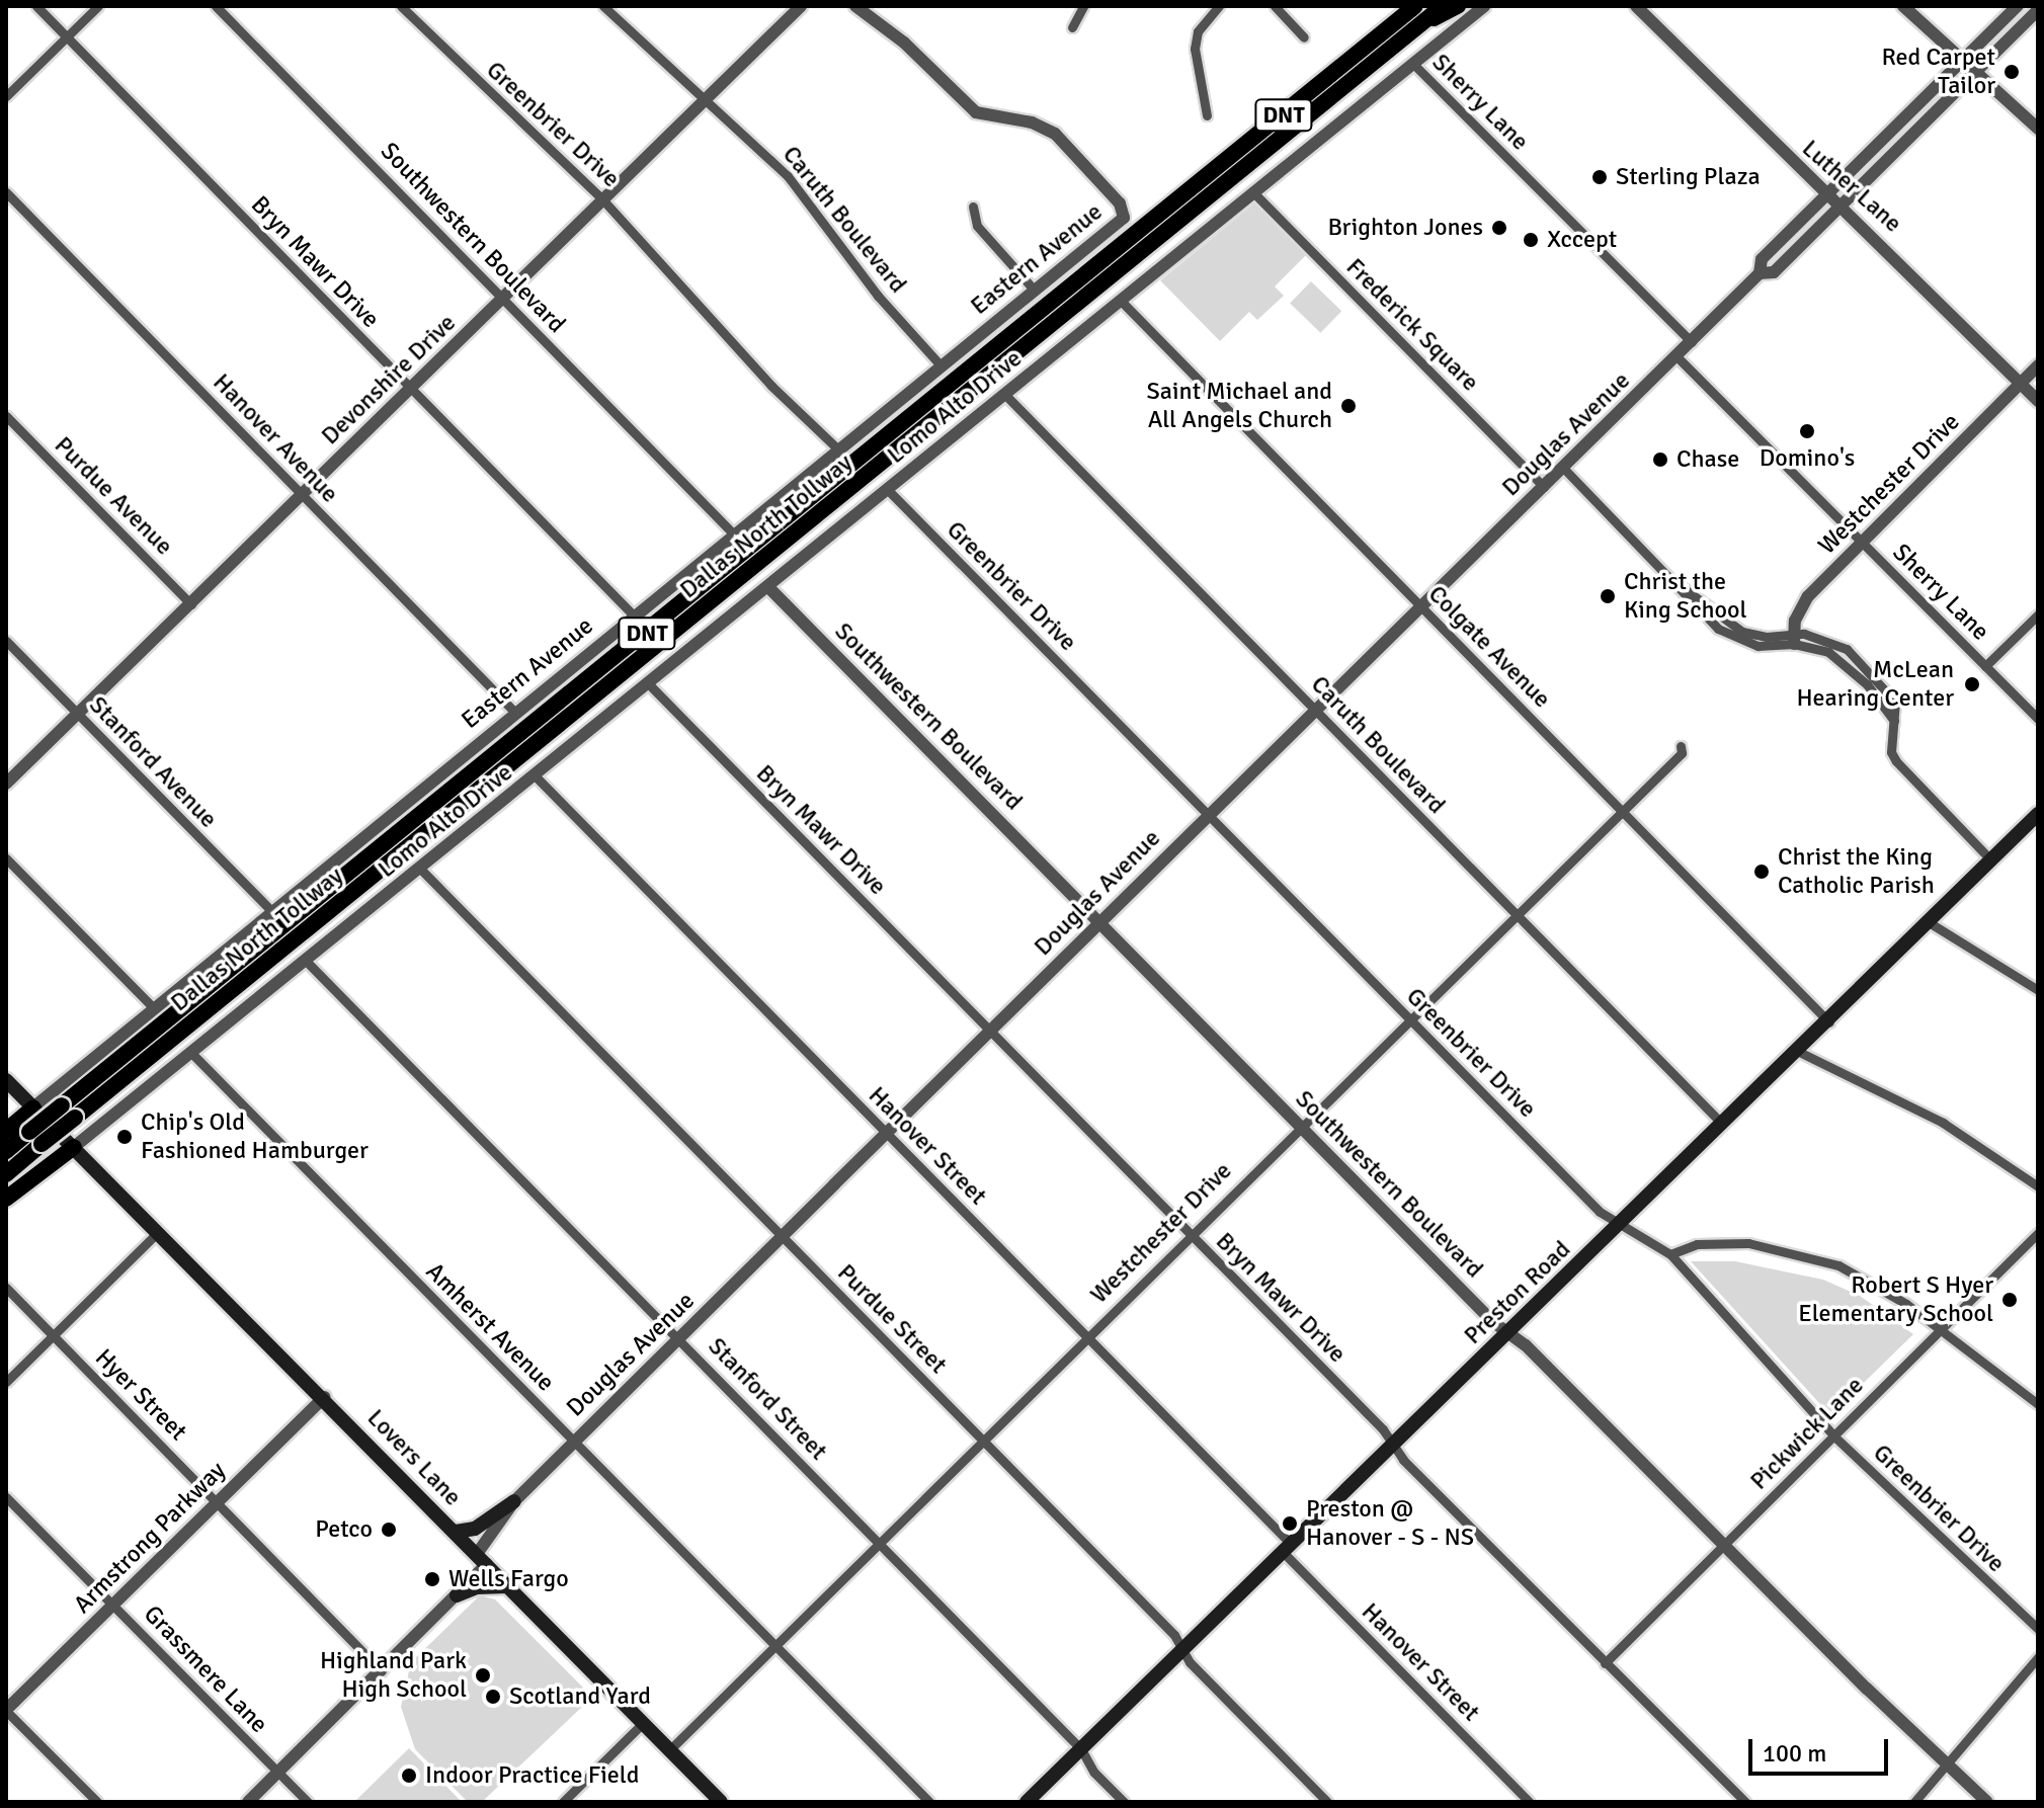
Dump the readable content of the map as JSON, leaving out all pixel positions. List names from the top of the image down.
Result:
{
  "streets": {
    "highway": ["DNT", "Dallas North Tollway"],
    "main road": ["Preston Road", "Lovers Lane"],
    "street": [
      "Sherry Lane",
      "Greenbrier Drive",
      "Luther Lane",
      "Caruth Boulevard",
      "Southwestern Boulevard",
      "Eastern Avenue",
      "Bryn Mawr Drive",
      "Frederick Square",
      "Devonshire Drive",
      "Lomo Alto Drive",
      "Douglas Avenue",
      "Hanover Avenue",
      "Westchester Drive",
      "Purdue Avenue",
      "Colgate Avenue",
      "Stanford Avenue",
      "Hanover Street",
      "Purdue Street",
      "Amherst Avenue",
      "Hyer Street",
      "Stanford Street",
      "Pickwick Lane",
      "Armstrong Parkway",
      "Grassmere Lane"
    ]
  },
  "crossings": [
    ["Sherry Lane", "Lomo Alto Drive"],
    ["Sherry Lane", "Douglas Avenue"],
    ["Sherry Lane", "Westchester Drive"],
    ["Greenbrier Drive", "Eastern Avenue"],
    ["Greenbrier Drive", "Devonshire Drive"],
    ["Greenbrier Drive", "Lomo Alto Drive"],
    ["Greenbrier Drive", "Douglas Avenue"],
    ["Greenbrier Drive", "Westchester Drive"],
    ["Greenbrier Drive", "Preston Road"],
    ["Greenbrier Drive", "Pickwick Lane"],
    ["Luther Lane", "Douglas Avenue"],
    ["Luther Lane", "Westchester Drive"],
    ["Caruth Boulevard", "Eastern Avenue"],
    ["Caruth Boulevard", "Devonshire Drive"],
    ["Caruth Boulevard", "Lomo Alto Drive"],
    ["Caruth Boulevard", "Douglas Avenue"],
    ["Caruth Boulevard", "Westchester Drive"],
    ["Caruth Boulevard", "Preston Road"],
    ["Southwestern Boulevard", "Eastern Avenue"],
    ["Southwestern Boulevard", "Devonshire Drive"],
    ["Southwestern Boulevard", "Lomo Alto Drive"],
    ["Southwestern Boulevard", "Douglas Avenue"],
    ["Southwestern Boulevard", "Westchester Drive"],
    ["Southwestern Boulevard", "Preston Road"],
    ["Southwestern Boulevard", "Pickwick Lane"],
    ["Eastern Avenue", "Bryn Mawr Drive"],
    ["Eastern Avenue", "Hanover Avenue"],
    ["Eastern Avenue", "Stanford Avenue"],
    ["Eastern Avenue", "Lovers Lane"],
    ["Bryn Mawr Drive", "Devonshire Drive"],
    ["Bryn Mawr Drive", "Lomo Alto Drive"],
    ["Bryn Mawr Drive", "Douglas Avenue"],
    ["Bryn Mawr Drive", "Westchester Drive"],
    ["Bryn Mawr Drive", "Preston Road"],
    ["Bryn Mawr Drive", "Pickwick Lane"],
    ["Frederick Square", "Lomo Alto Drive"],
    ["Frederick Square", "Douglas Avenue"],
    ["Devonshire Drive", "Hanover Avenue"],
    ["Devonshire Drive", "Purdue Avenue"],
    ["Devonshire Drive", "Stanford Avenue"],
    ["Lomo Alto Drive", "Colgate Avenue"],
    ["Lomo Alto Drive", "Hanover Street"],
    ["Lomo Alto Drive", "Purdue Street"],
    ["Lomo Alto Drive", "Amherst Avenue"],
    ["Lomo Alto Drive", "Stanford Street"],
    ["Lomo Alto Drive", "Lovers Lane"],
    ["Douglas Avenue", "Colgate Avenue"],
    ["Douglas Avenue", "Hanover Street"],
    ["Douglas Avenue", "Purdue Street"],
    ["Douglas Avenue", "Amherst Avenue"],
    ["Douglas Avenue", "Hyer Street"],
    ["Douglas Avenue", "Stanford Street"],
    ["Douglas Avenue", "Lovers Lane"],
    ["Douglas Avenue", "Grassmere Lane"],
    ["Westchester Drive", "Colgate Avenue"],
    ["Westchester Drive", "Hanover Street"],
    ["Westchester Drive", "Purdue Street"],
    ["Westchester Drive", "Amherst Avenue"],
    ["Westchester Drive", "Stanford Street"],
    ["Westchester Drive", "Lovers Lane"],
    ["Colgate Avenue", "Preston Road"],
    ["Hanover Street", "Preston Road"],
    ["Preston Road", "Purdue Street"],
    ["Preston Road", "Stanford Street"],
    ["Hyer Street", "Armstrong Parkway"],
    ["Lovers Lane", "Armstrong Parkway"],
    ["Armstrong Parkway", "Grassmere Lane"]
  ],
  "places": [
    "Red Carpet Tailor",
    "Sterling Plaza",
    "Brighton Jones",
    "Xccept",
    "Saint Michael and All Angels Church",
    "Domino's",
    "Chase",
    "Christ the King School",
    "McLean Hearing Center",
    "Christ the King Catholic Parish",
    "Chip's Old Fashioned Hamburger",
    "Robert S Hyer Elementary School",
    "Preston @ Hanover - S - NS",
    "Petco",
    "Wells Fargo",
    "Highland Park High School",
    "Scotland Yard",
    "Indoor Practice Field"
  ],
  "scale_bar": "100 m"
}
